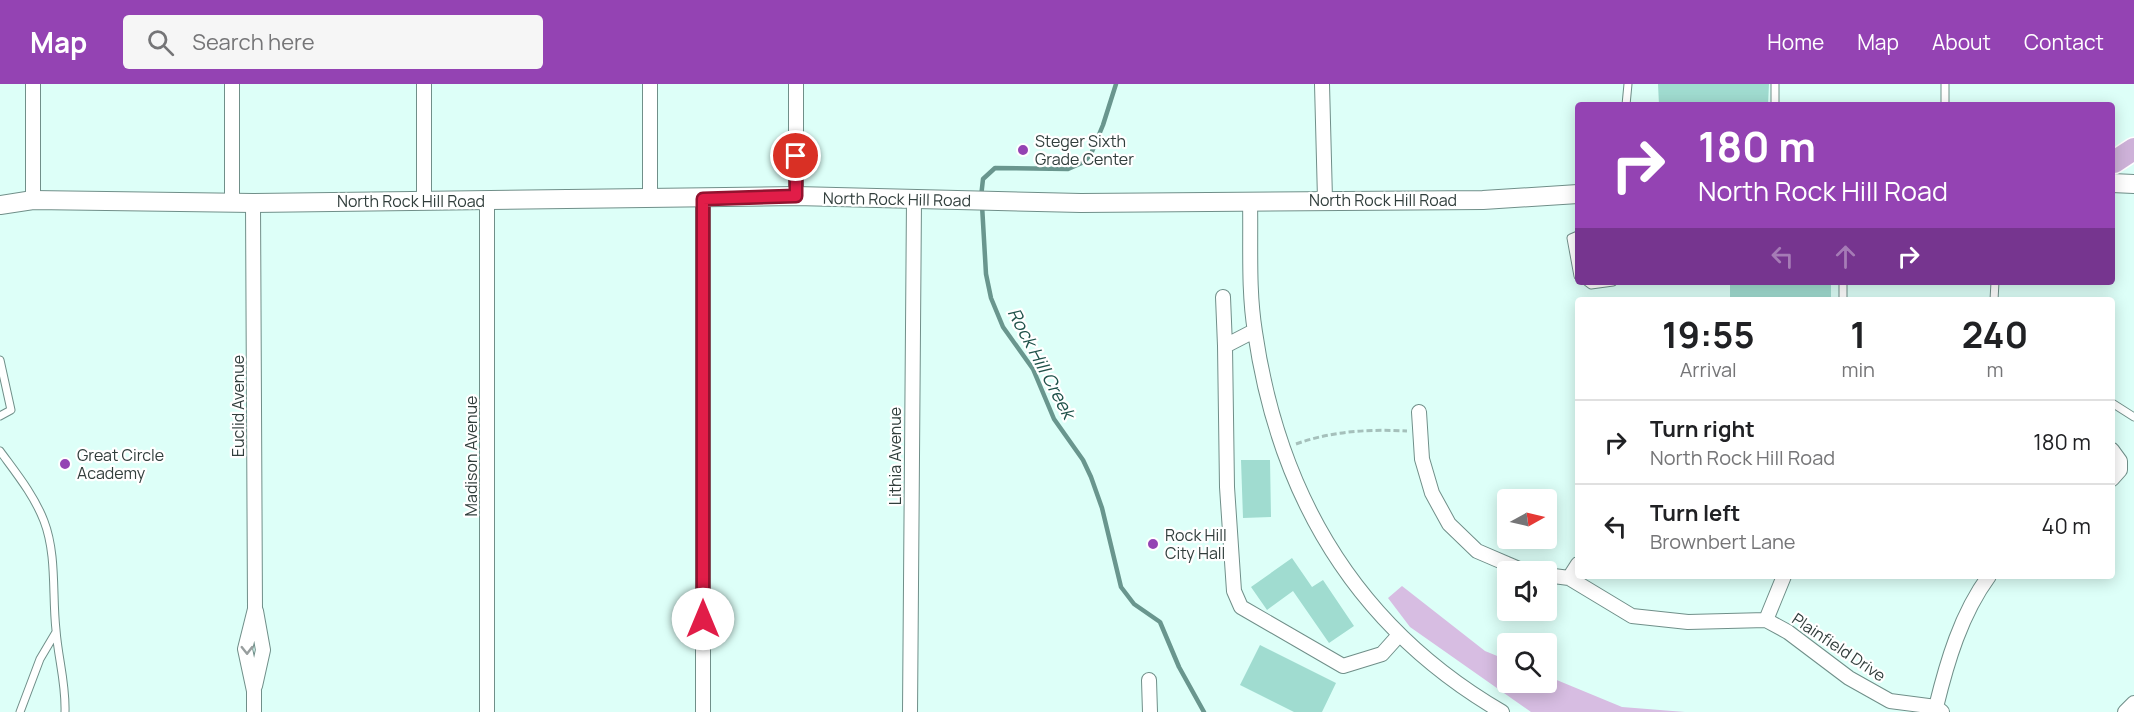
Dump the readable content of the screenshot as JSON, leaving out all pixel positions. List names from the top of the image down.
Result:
{
  "streets": {
    "street": [
      "North Rock Hill Road",
      "Euclid Avenue",
      "Madison Avenue",
      "Lithia Avenue",
      "Plainfield Drive"
    ]
  },
  "crossings": [
    ["North Rock Hill Road", "Euclid Avenue"],
    ["North Rock Hill Road", "Madison Avenue"],
    ["North Rock Hill Road", "Lithia Avenue"]
  ],
  "water": ["Rock Hill Creek"],
  "places": ["Steger Sixth Grade Center", "Great Circle Academy", "Rock Hill City Hall"],
  "north": "right",
  "page": {
    "header": "Map",
    "search": "Search here",
    "nav": [
      "Home",
      "Map",
      "About",
      "Contact"
    ],
    "turn": ["180 m", "North Rock Hill Road"],
    "eta": [
      "19:55",
      "Arrival",
      "1",
      "min",
      "240",
      "m"
    ],
    "list": [
      {
        "name": "Turn right",
        "note": "North Rock Hill Road",
        "value": "180 m"
      },
      {
        "name": "Turn left",
        "note": "Brownbert Lane",
        "value": "40 m"
      }
    ]
  }
}
